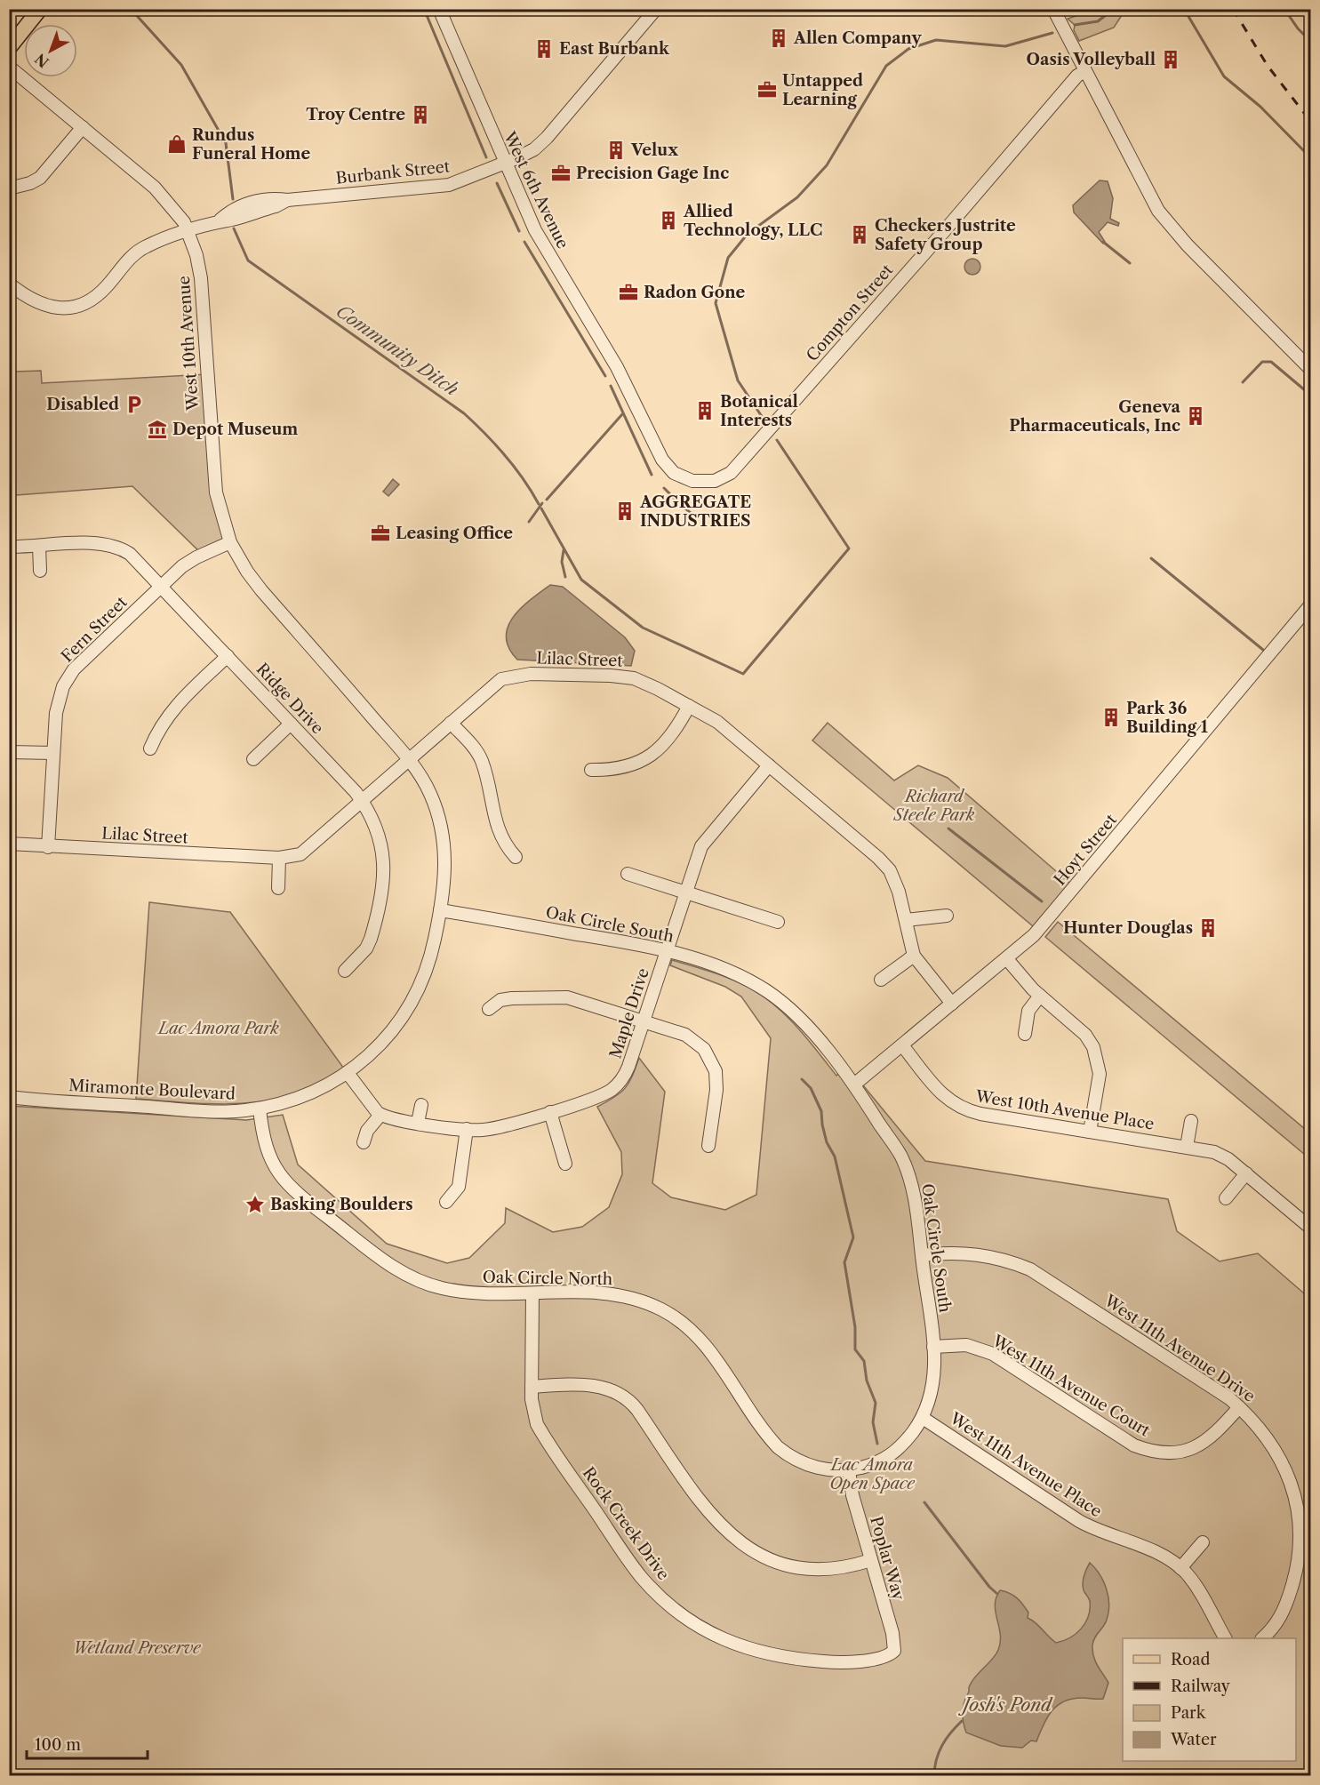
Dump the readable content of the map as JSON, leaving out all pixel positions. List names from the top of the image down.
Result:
{
  "streets": {
    "street": [
      "Burbank Street",
      "West 6th Avenue",
      "Compton Street",
      "West 10th Avenue",
      "Fern Street",
      "Lilac Street",
      "Ridge Drive",
      "Hoyt Street",
      "Oak Circle South",
      "Maple Drive",
      "Miramonte Boulevard",
      "West 10th Avenue Place",
      "Oak Circle North",
      "West 11th Avenue Drive",
      "West 11th Avenue Court",
      "West 11th Avenue Place",
      "Rock Creek Drive",
      "Poplar Way"
    ]
  },
  "crossings": [
    ["Burbank Street", "West 6th Avenue"],
    ["Burbank Street", "West 10th Avenue"],
    ["West 6th Avenue", "Compton Street"],
    ["West 10th Avenue", "Fern Street"],
    ["West 10th Avenue", "Lilac Street"],
    ["West 10th Avenue", "Oak Circle South"],
    ["West 10th Avenue", "Miramonte Boulevard"],
    ["Fern Street", "Lilac Street"],
    ["Fern Street", "Ridge Drive"],
    ["Lilac Street", "Ridge Drive"],
    ["Lilac Street", "Hoyt Street"],
    ["Lilac Street", "Maple Drive"],
    ["Hoyt Street", "Oak Circle South"],
    ["Hoyt Street", "West 10th Avenue Place"],
    ["Oak Circle South", "Maple Drive"],
    ["Oak Circle South", "Miramonte Boulevard"],
    ["Oak Circle South", "Oak Circle North"],
    ["Oak Circle South", "West 11th Avenue Drive"],
    ["Oak Circle South", "West 11th Avenue Court"],
    ["Oak Circle South", "West 11th Avenue Place"],
    ["Oak Circle South", "Poplar Way"],
    ["Miramonte Boulevard", "Oak Circle North"],
    ["Oak Circle North", "Rock Creek Drive"],
    ["Oak Circle North", "Poplar Way"],
    ["West 11th Avenue Drive", "West 11th Avenue Court"],
    ["Rock Creek Drive", "Poplar Way"]
  ],
  "water": ["Community Ditch", "Josh's Pond"],
  "parks": [
    "Richard Steele Park",
    "Lac Amora Park",
    "Lac Amora Open Space",
    "Wetland Preserve"
  ],
  "places": {
    "building": [
      "Allen Company",
      "East Burbank",
      "Oasis Volleyball",
      "Troy Centre",
      "Velux",
      "Allied Technology, LLC",
      "Checkers Justrite Safety Group",
      "Botanical Interests",
      "Geneva Pharmaceuticals, Inc",
      "AGGREGATE INDUSTRIES",
      "Park 36 Building 1",
      "Hunter Douglas"
    ],
    "office": [
      "Untapped Learning",
      "Precision Gage Inc",
      "Radon Gone",
      "Leasing Office"
    ],
    "shop": ["Rundus Funeral Home"],
    "parking": ["Disabled"],
    "museum": ["Depot Museum"],
    "place": ["Basking Boulders"]
  },
  "legend": [
    "Road",
    "Railway",
    "Park",
    "Water"
  ],
  "scale_bar": "100 m",
  "north": "bottom left"
}
